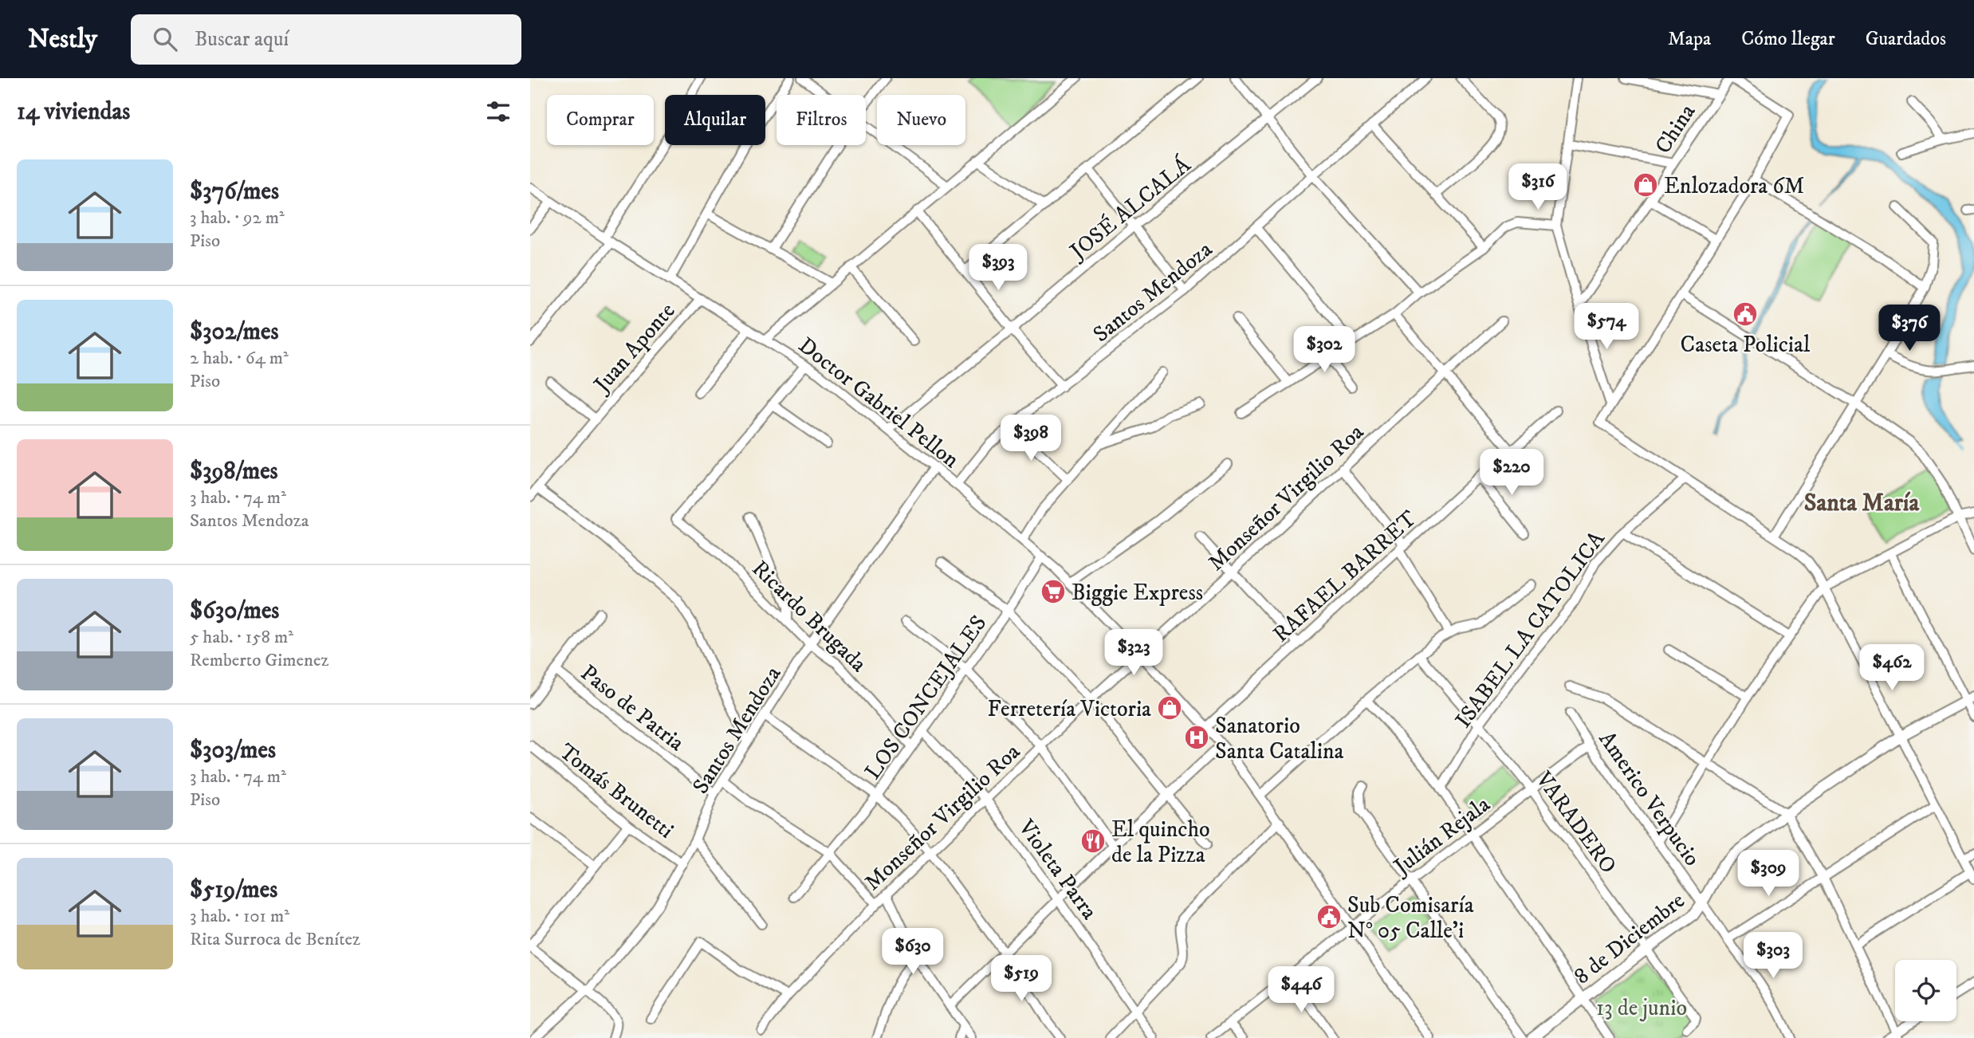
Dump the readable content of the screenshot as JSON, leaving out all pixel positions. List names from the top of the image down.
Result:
{
  "streets": {
    "main road": ["8 de Diciembre"],
    "street": [
      "China",
      "JOSÉ ALCALÁ",
      "Santos Mendoza",
      "Juan Aponte",
      "Doctor Gabriel Pellon",
      "Monseñor Virgilio Roa",
      "RAFAEL BARRET",
      "Ricardo Brugada",
      "ISABEL LA CATOLICA",
      "LOS CONCEJALES",
      "Paso de Patria",
      "Tomás Brunetti",
      "Americo Verpucio",
      "VARADERO",
      "Julián Rejala",
      "Violeta Parra"
    ]
  },
  "crossings": [
    ["JOSÉ ALCALÁ", "Doctor Gabriel Pellon"],
    ["Santos Mendoza", "Doctor Gabriel Pellon"],
    ["Santos Mendoza", "Ricardo Brugada"],
    ["Santos Mendoza", "LOS CONCEJALES"],
    ["Santos Mendoza", "Paso de Patria"],
    ["Santos Mendoza", "Tomás Brunetti"],
    ["Juan Aponte", "Doctor Gabriel Pellon"],
    ["Doctor Gabriel Pellon", "Monseñor Virgilio Roa"],
    ["Doctor Gabriel Pellon", "RAFAEL BARRET"],
    ["Doctor Gabriel Pellon", "LOS CONCEJALES"],
    ["Doctor Gabriel Pellon", "Julián Rejala"],
    ["Monseñor Virgilio Roa", "LOS CONCEJALES"],
    ["Monseñor Virgilio Roa", "Violeta Parra"],
    ["Ricardo Brugada", "LOS CONCEJALES"],
    ["ISABEL LA CATOLICA", "VARADERO"],
    ["LOS CONCEJALES", "Violeta Parra"],
    ["Americo Verpucio", "Julián Rejala"],
    ["Americo Verpucio", "8 de Diciembre"],
    ["VARADERO", "Julián Rejala"],
    ["VARADERO", "8 de Diciembre"]
  ],
  "districts": ["Santa María"],
  "parks": ["13 de junio"],
  "places": {
    "shop": ["Enlozadora 6M", "Ferretería Victoria"],
    "public building": ["Caseta Policial", "Sub Comisaría N° 05 Calle'i"],
    "supermarket": ["Biggie Express"],
    "hospital": ["Sanatorio Santa Catalina"],
    "restaurant": ["El quincho de la Pizza"]
  },
  "page": {
    "header": "Nestly",
    "search": "Buscar aquí",
    "nav": ["Mapa", "Cómo llegar", "Guardados"],
    "heading": "14 viviendas",
    "chip": [
      "Comprar",
      "Alquilar",
      "Filtros",
      "Nuevo"
    ],
    "list": [
      {
        "name": "$376/mes",
        "note": "3 hab. · 92 m² · Piso"
      },
      {
        "name": "$302/mes",
        "note": "2 hab. · 64 m² · Piso"
      },
      {
        "name": "$398/mes",
        "note": "3 hab. · 74 m² · Santos Mendoza"
      },
      {
        "name": "$630/mes",
        "note": "5 hab. · 158 m² · Remberto Gimenez"
      },
      {
        "name": "$303/mes",
        "note": "3 hab. · 74 m² · Piso"
      },
      {
        "name": "$519/mes",
        "note": "3 hab. · 101 m² · Rita Surroca de Benítez"
      }
    ],
    "price": [
      "$316",
      "$393",
      "$574",
      "$376",
      "$302",
      "$398",
      "$220",
      "$323",
      "$462",
      "$309",
      "$630",
      "$303",
      "$519",
      "$446"
    ]
  }
}
